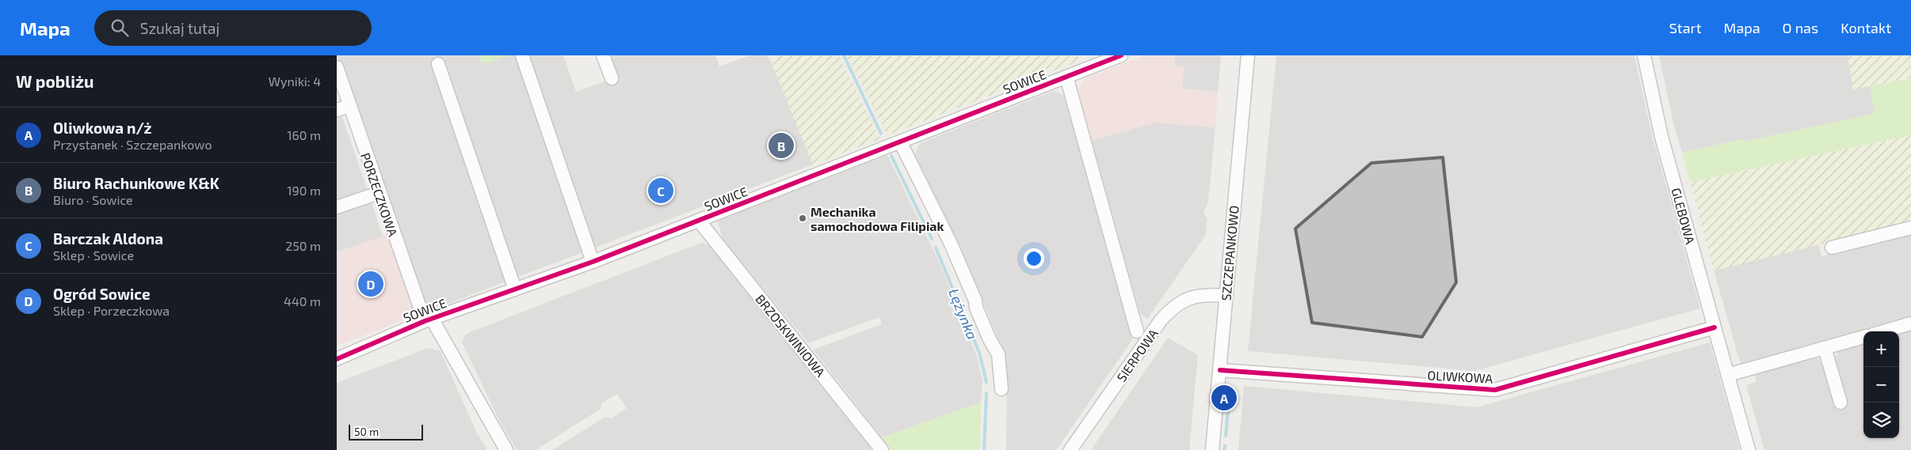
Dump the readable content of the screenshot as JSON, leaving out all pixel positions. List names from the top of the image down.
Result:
{
  "streets": {
    "street": [
      "SOWICE",
      "PORZECZKOWA",
      "GLEBOWA",
      "SZCZEPANKOWO",
      "BRZOSKWINIOWA",
      "SIERPOWA",
      "OLIWKOWA"
    ]
  },
  "crossings": [
    ["SOWICE", "PORZECZKOWA"],
    ["SOWICE", "BRZOSKWINIOWA"],
    ["GLEBOWA", "OLIWKOWA"],
    ["SZCZEPANKOWO", "SIERPOWA"],
    ["SZCZEPANKOWO", "OLIWKOWA"]
  ],
  "water": ["Łężynka"],
  "places": ["Mechanika samochodowa Filipiak"],
  "scale_bar": "50 m",
  "page": {
    "header": "Mapa",
    "search": "Szukaj tutaj",
    "nav": [
      "Start",
      "Mapa",
      "O nas",
      "Kontakt"
    ],
    "heading": ["W pobliżu", "Wyniki: 4"],
    "list": [
      {
        "mark": "A",
        "name": "Oliwkowa n/ż",
        "note": "Przystanek · Szczepankowo",
        "value": "160 m"
      },
      {
        "mark": "B",
        "name": "Biuro Rachunkowe K&K",
        "note": "Biuro · Sowice",
        "value": "190 m"
      },
      {
        "mark": "C",
        "name": "Barczak Aldona",
        "note": "Sklep · Sowice",
        "value": "250 m"
      },
      {
        "mark": "D",
        "name": "Ogród Sowice",
        "note": "Sklep · Porzeczkowa",
        "value": "440 m"
      }
    ],
    "pins": [
      "B",
      "C",
      "D",
      "A"
    ],
    "map_buttons": ["+", "−"],
    "scale": "50 m"
  }
}
